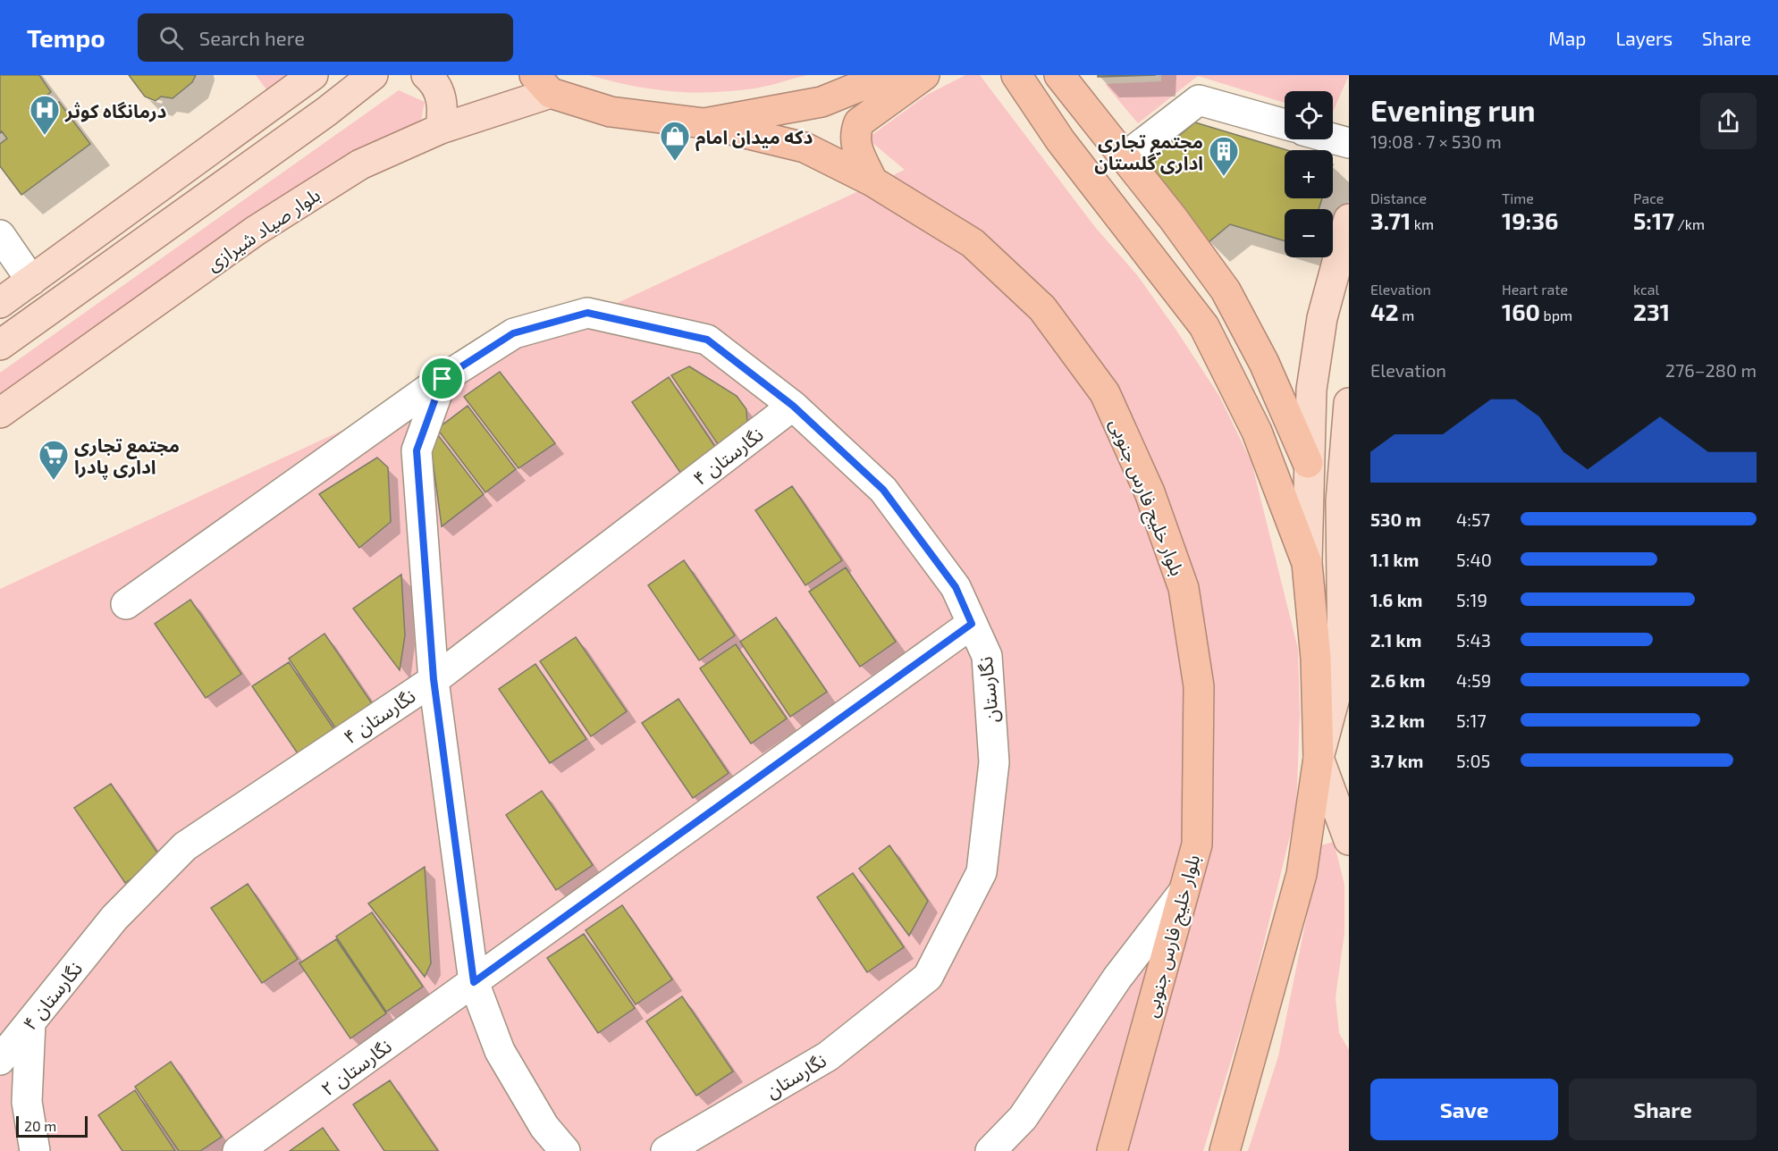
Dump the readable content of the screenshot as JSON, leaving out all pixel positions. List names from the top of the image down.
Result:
{
  "streets": {
    "highway": ["بلوار خلیج فارس جنوبی"],
    "main road": ["بلوار صیاد شیرازی"],
    "street": ["نگارستان ۴", "نگارستان", "نگارستان ۲"]
  },
  "crossings": [
    ["نگارستان ۴", "نگارستان"],
    ["نگارستان", "نگارستان ۲"]
  ],
  "places": {
    "hospital": ["درمانگاه کوثر"],
    "shop": ["دکه میدان امام"],
    "building": ["مجتمع تجاری اداری گلستان"],
    "supermarket": ["مجتمع تجاری اداری پادرا"]
  },
  "scale_bar": "20 m",
  "page": {
    "header": "Tempo",
    "search": "Search here",
    "nav": ["Map", "Layers", "Share"],
    "heading": ["Evening run", "19:08 · 7 × 530 m"],
    "map_buttons": ["+", "−"],
    "stats": [
      ["Distance", "3.71 km"],
      ["Time", "19:36"],
      ["Pace", "5:17 /km"],
      ["Elevation", "42 m"],
      ["Heart rate", "160 bpm"],
      ["kcal", "231"]
    ],
    "chart": ["Elevation", "276–280 m"],
    "list": [
      {
        "name": "530 m",
        "note": "4:57"
      },
      {
        "name": "1.1 km",
        "note": "5:40"
      },
      {
        "name": "1.6 km",
        "note": "5:19"
      },
      {
        "name": "2.1 km",
        "note": "5:43"
      },
      {
        "name": "2.6 km",
        "note": "4:59"
      },
      {
        "name": "3.2 km",
        "note": "5:17"
      },
      {
        "name": "3.7 km",
        "note": "5:05"
      }
    ],
    "buttons": ["Save", "Share"],
    "scale": "20 m"
  }
}
